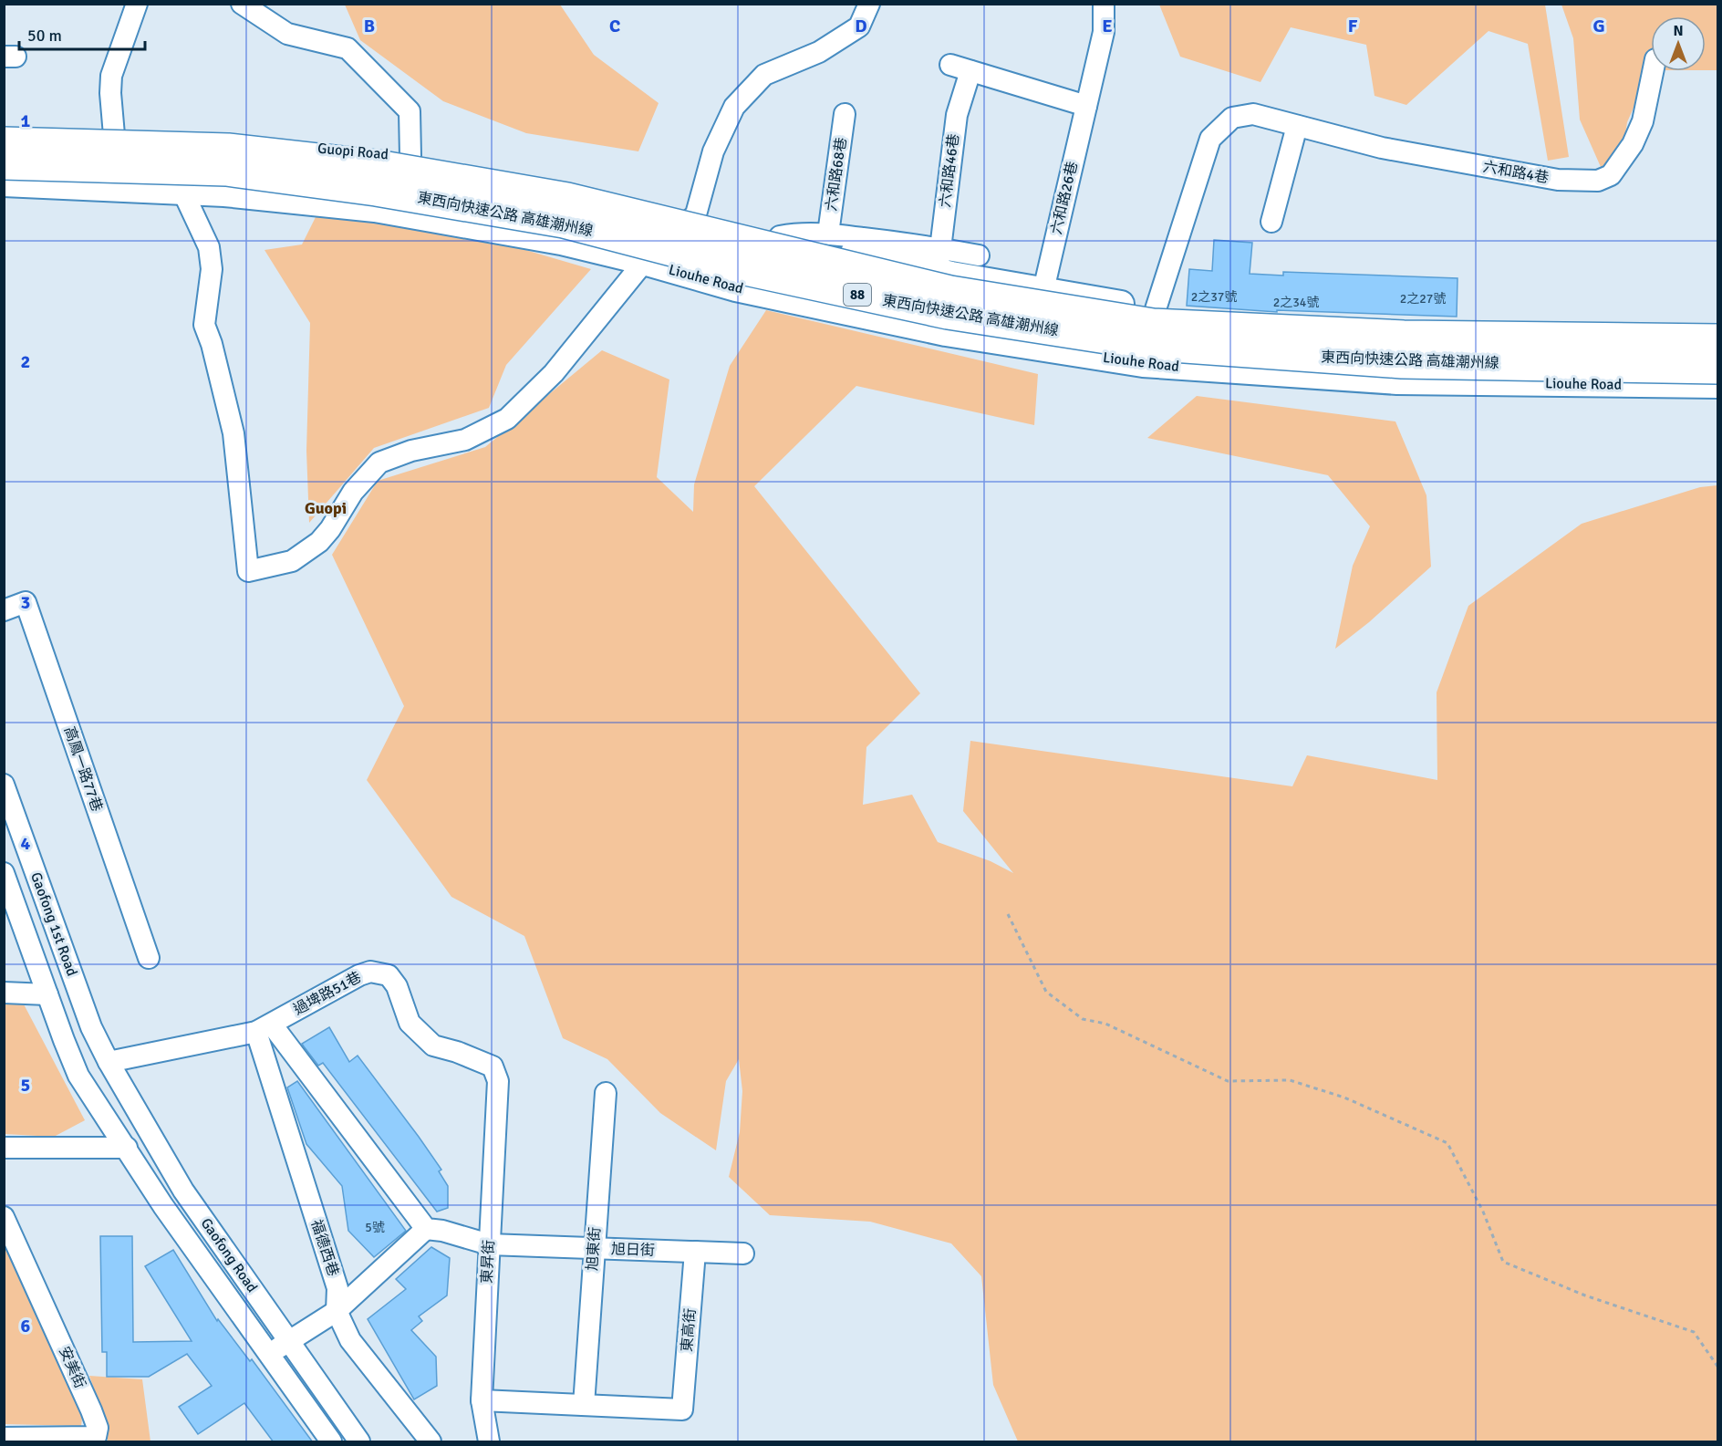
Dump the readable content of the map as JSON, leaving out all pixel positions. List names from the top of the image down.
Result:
{
  "streets": {
    "highway": ["東西向快速公路 高雄潮州線", "88"],
    "main road": ["Guopi Road", "Liouhe Road"],
    "street": [
      "六和路46巷",
      "六和路4巷",
      "六和路68巷",
      "六和路26巷",
      "高鳳一路77巷",
      "Gaofong 1st Road",
      "過埤路51巷",
      "福德西巷",
      "旭東街",
      "旭日街",
      "Gaofong Road",
      "東昇街",
      "東高街",
      "安美街"
    ]
  },
  "crossings": [
    ["Guopi Road", "Liouhe Road"],
    ["Gaofong 1st Road", "過埤路51巷"],
    ["Gaofong 1st Road", "Gaofong Road"],
    ["過埤路51巷", "福德西巷"],
    ["過埤路51巷", "Gaofong Road"],
    ["過埤路51巷", "東昇街"],
    ["旭東街", "旭日街"],
    ["旭東街", "東高街"],
    ["旭日街", "東昇街"],
    ["旭日街", "東高街"]
  ],
  "districts": ["Guopi"],
  "house_numbers": [
    "2之37號",
    "2之27號",
    "2之34號",
    "5號"
  ],
  "scale_bar": "50 m",
  "north": "top",
  "grid": {
    "columns": [
      "B",
      "C",
      "D",
      "E",
      "F",
      "G"
    ],
    "rows": [
      "1",
      "2",
      "3",
      "4",
      "5",
      "6"
    ]
  }
}
